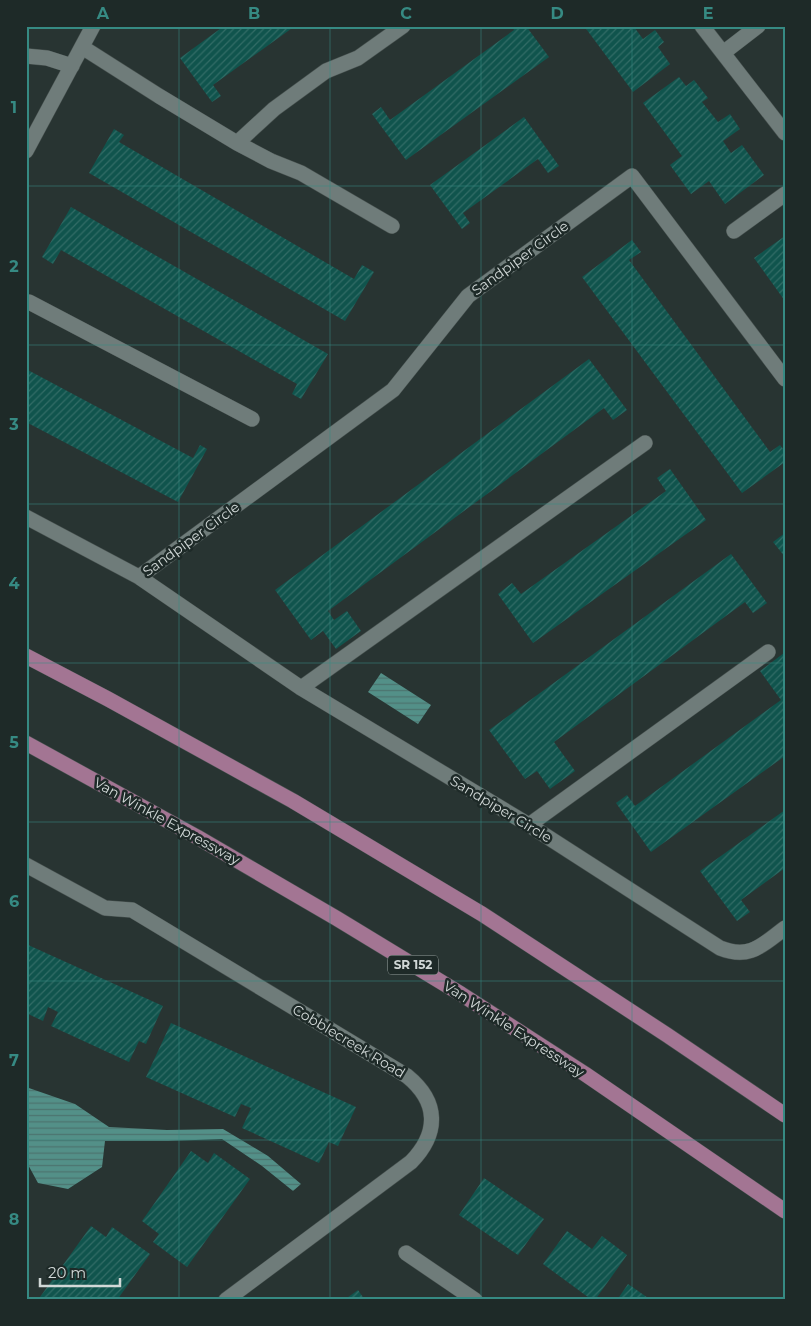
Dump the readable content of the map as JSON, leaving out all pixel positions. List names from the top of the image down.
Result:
{
  "streets": {
    "main road": ["Van Winkle Expressway", "SR 152"],
    "street": ["Sandpiper Circle", "Cobblecreek Road"]
  },
  "scale_bar": "20 m",
  "grid": {
    "columns": [
      "A",
      "B",
      "C",
      "D",
      "E"
    ],
    "rows": [
      "1",
      "2",
      "3",
      "4",
      "5",
      "6",
      "7",
      "8"
    ]
  }
}
